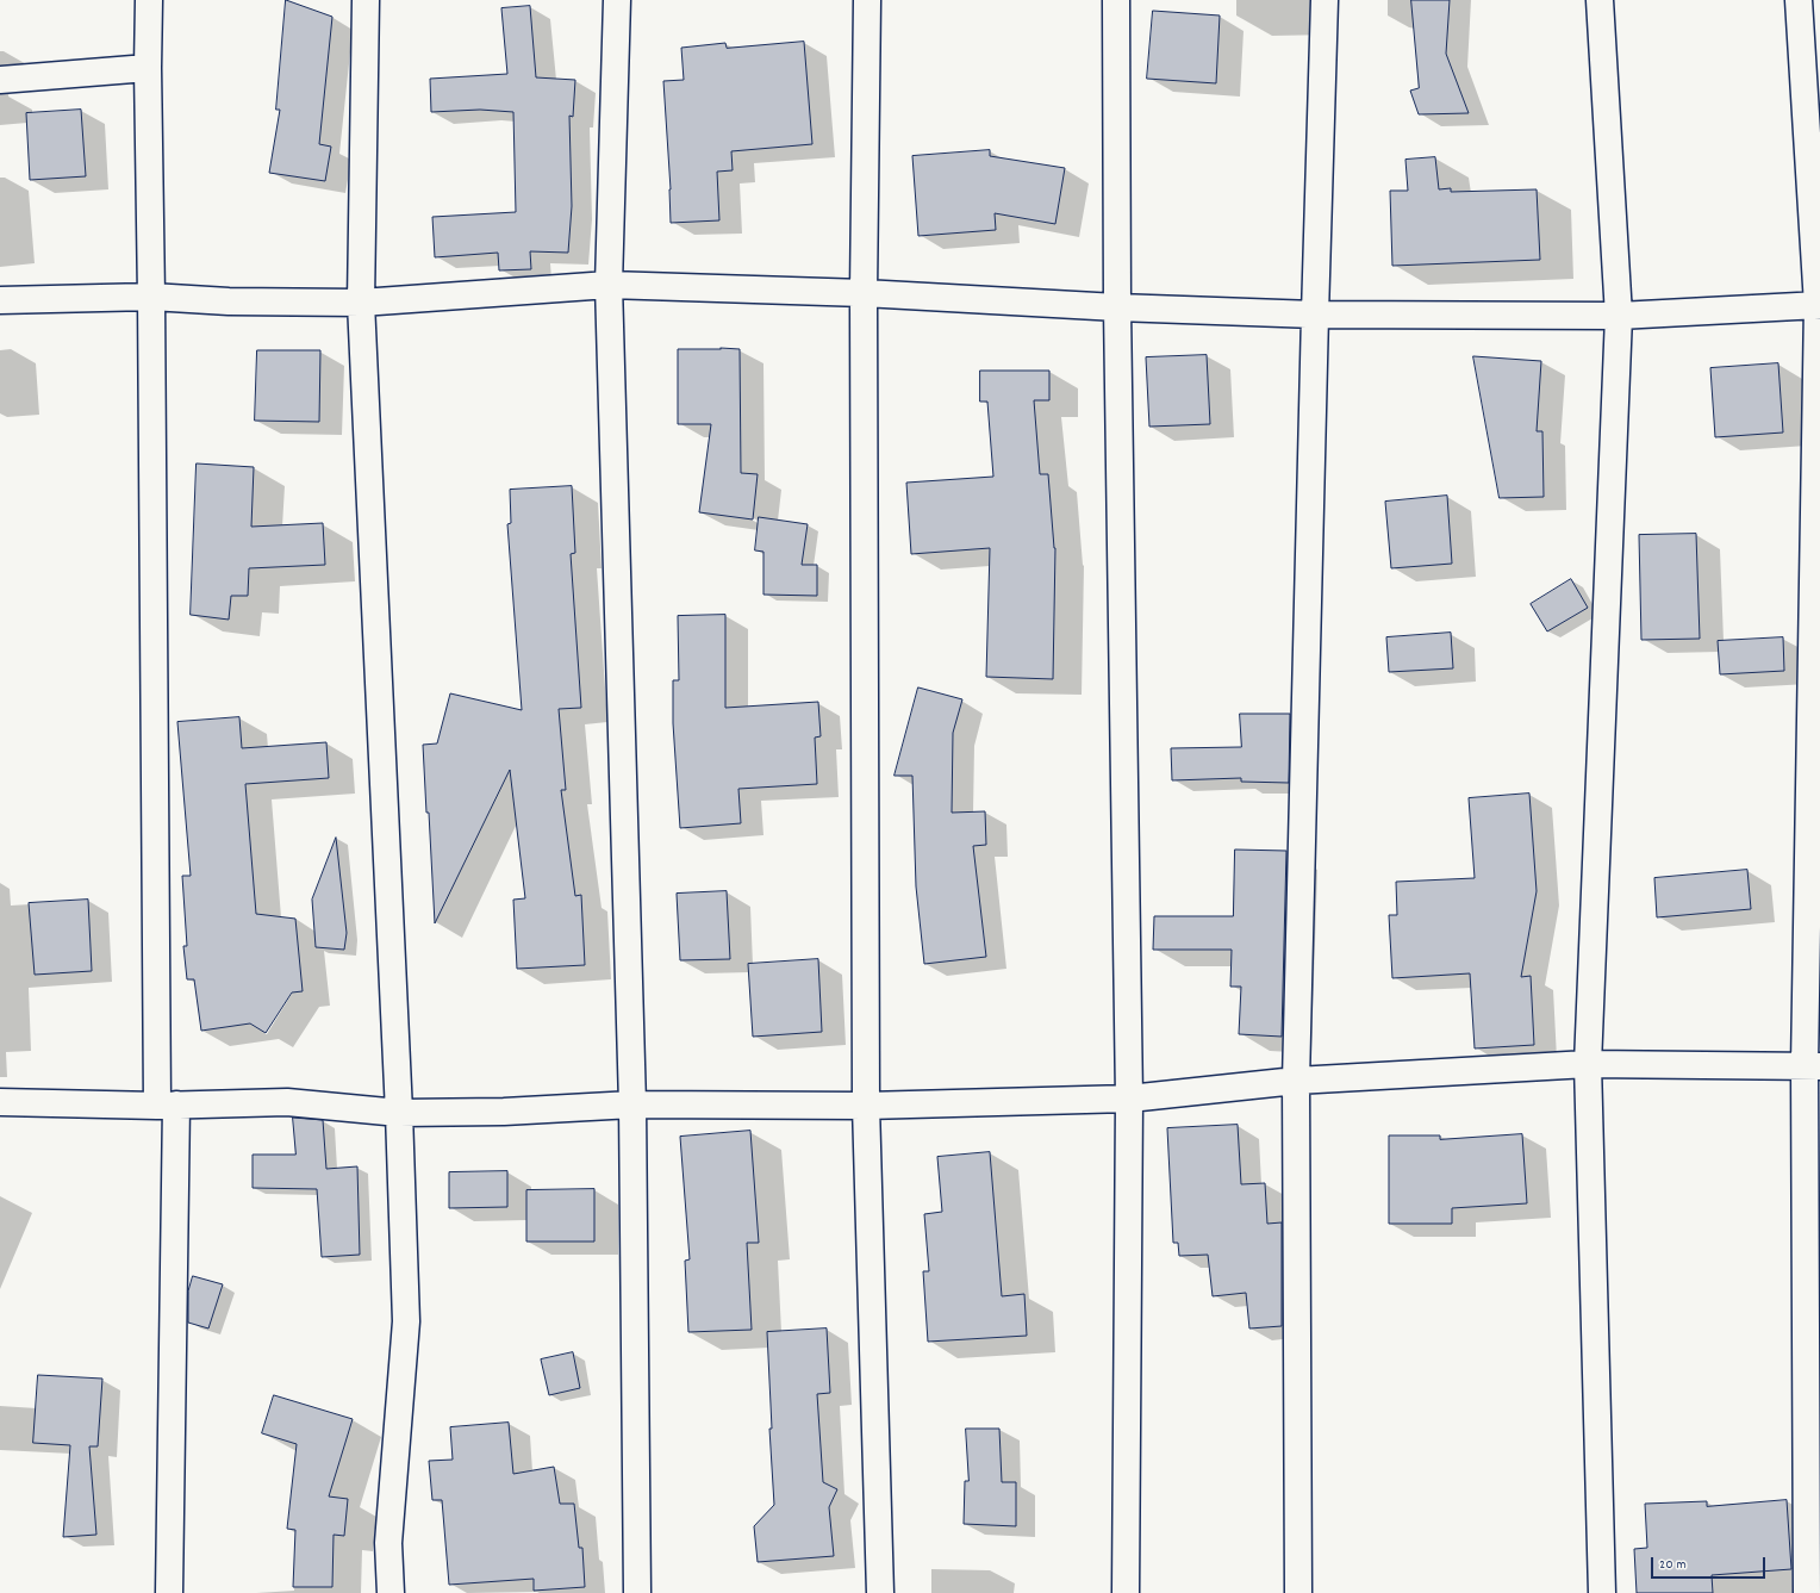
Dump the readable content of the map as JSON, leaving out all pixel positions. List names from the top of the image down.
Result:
{
  "scale_bar": "20 m"
}
